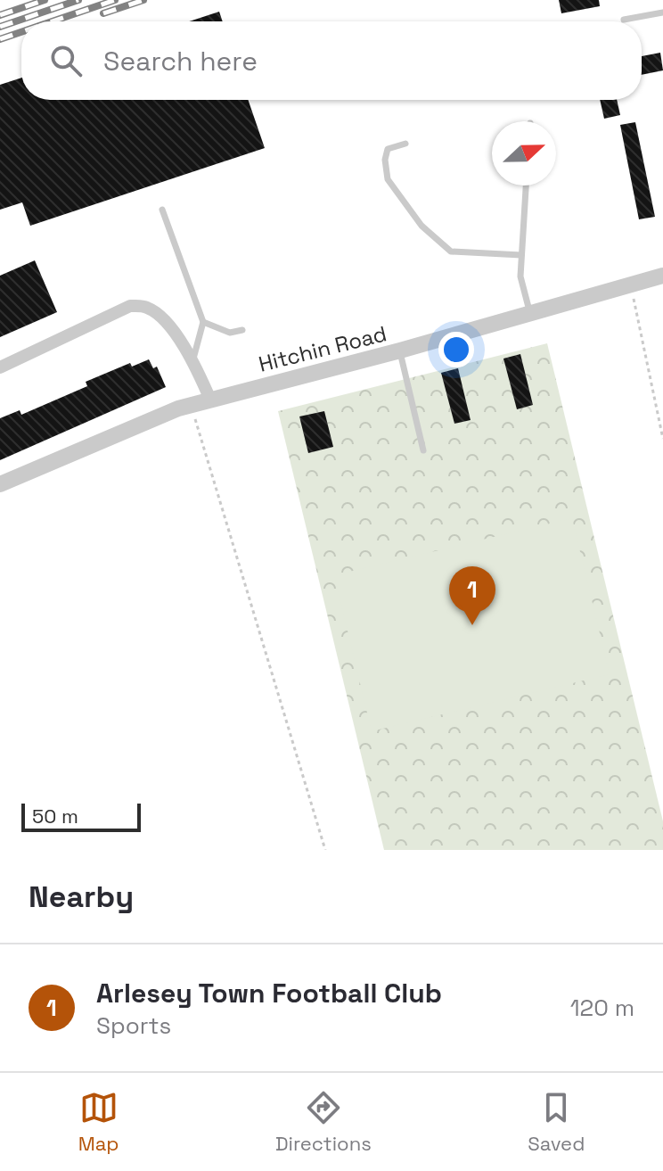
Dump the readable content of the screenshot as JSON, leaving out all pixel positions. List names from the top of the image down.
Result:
{
  "streets": {
    "street": ["Hitchin Road"]
  },
  "scale_bar": "50 m",
  "north": "right",
  "page": {
    "search": "Search here",
    "pins": "1",
    "scale": "50 m",
    "heading": "Nearby",
    "list": [
      {
        "mark": "1",
        "name": "Arlesey Town Football Club",
        "note": "Sports",
        "value": "120 m"
      }
    ],
    "nav": ["Map", "Directions", "Saved"]
  }
}
